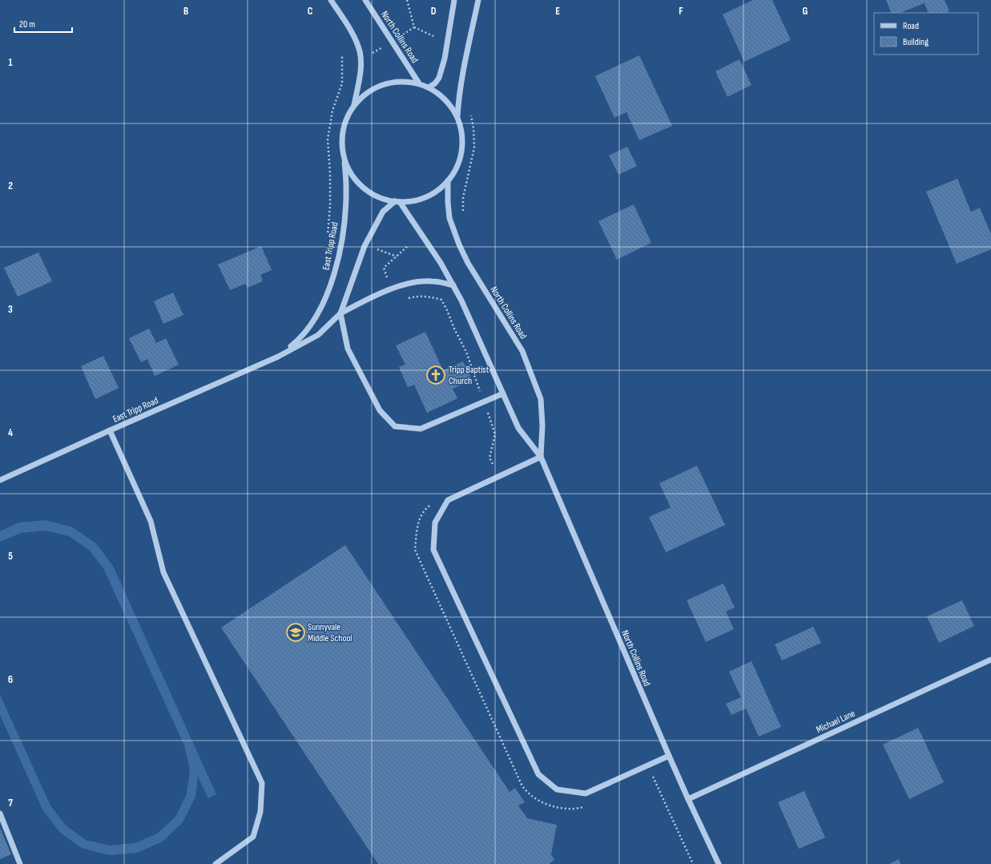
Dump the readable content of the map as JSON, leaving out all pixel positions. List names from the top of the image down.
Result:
{
  "streets": {
    "street": ["North Collins Road", "East Tripp Road", "Michael Lane"]
  },
  "crossings": [
    ["North Collins Road", "East Tripp Road"],
    ["North Collins Road", "Michael Lane"]
  ],
  "places": {
    "church": ["Tripp Baptist Church"],
    "school or university": ["Sunnyvale Middle School"]
  },
  "legend": ["Road", "Building"],
  "scale_bar": "20 m",
  "grid": {
    "columns": [
      "B",
      "C",
      "D",
      "E",
      "F",
      "G"
    ],
    "rows": [
      "1",
      "2",
      "3",
      "4",
      "5",
      "6",
      "7"
    ]
  }
}
